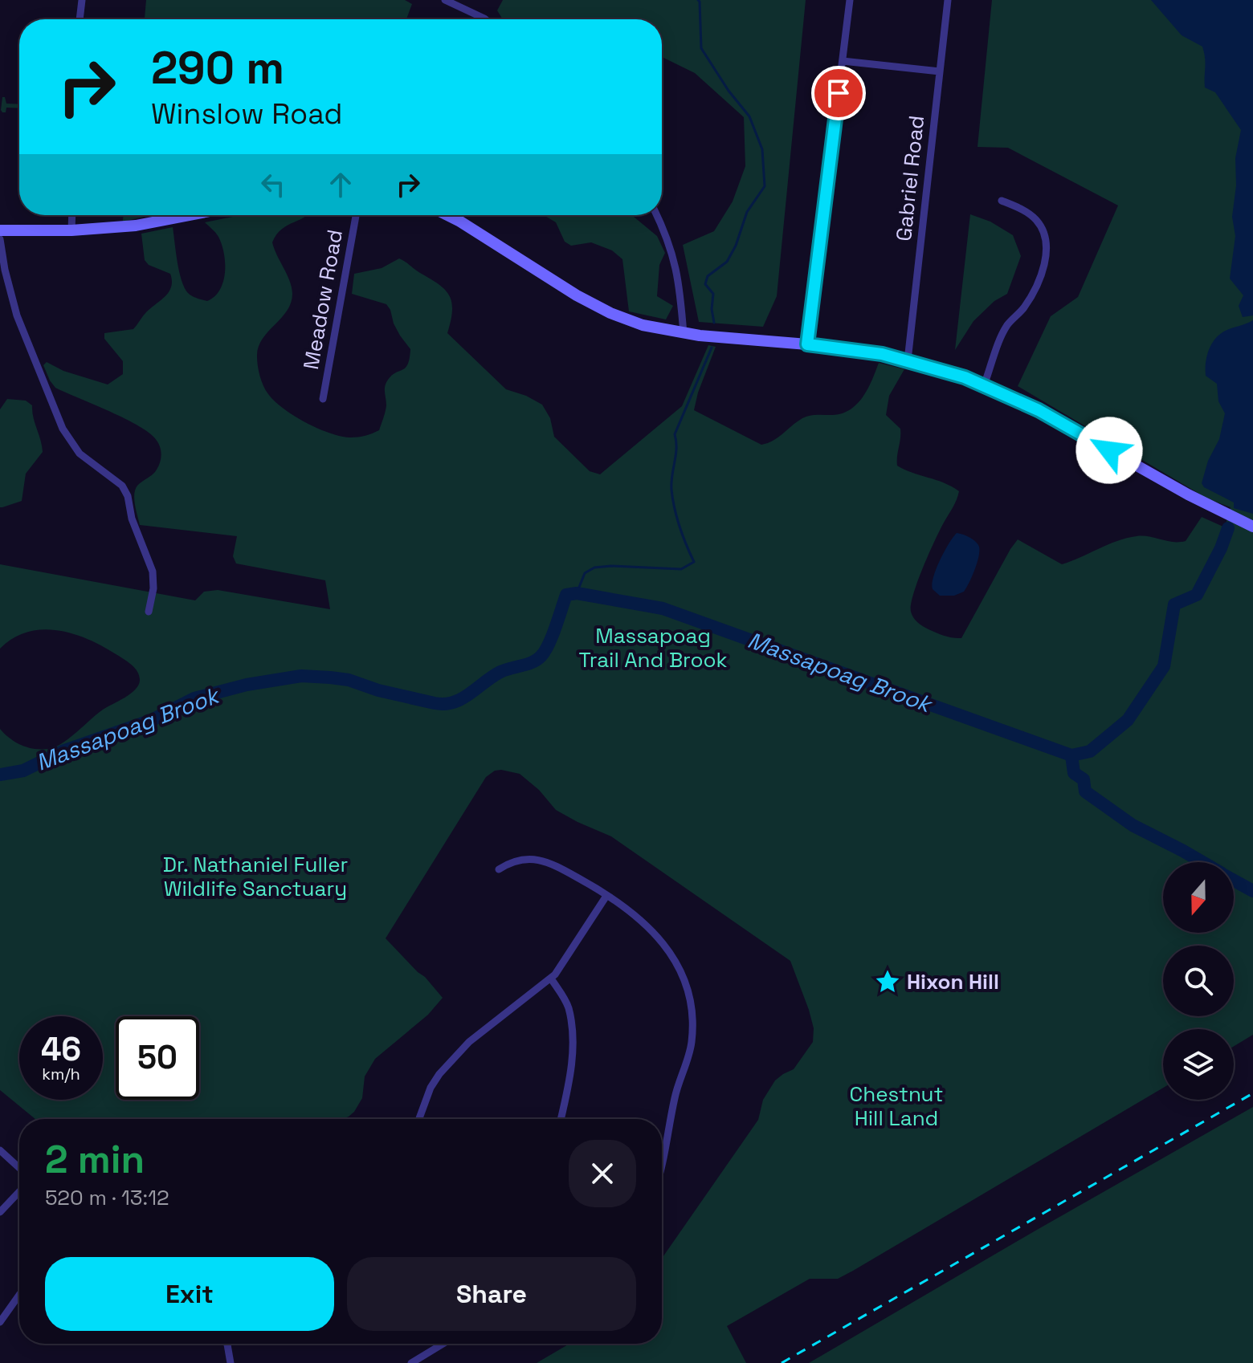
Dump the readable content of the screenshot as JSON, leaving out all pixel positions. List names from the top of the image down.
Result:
{
  "streets": {
    "street": ["Gabriel Road", "Meadow Road"]
  },
  "water": ["Massapoag Brook"],
  "parks": ["Massapoag Trail And Brook", "Dr. Nathaniel Fuller Wildlife Sanctuary", "Chestnut Hill Land"],
  "places": {
    "place": ["Hixon Hill"]
  },
  "north": "bottom",
  "page": {
    "turn": ["290 m", "Winslow Road"],
    "speed": "46 km/h",
    "limit": "50",
    "heading": ["2 min", "520 m · 13:12"],
    "buttons": ["Exit", "Share"]
  }
}
